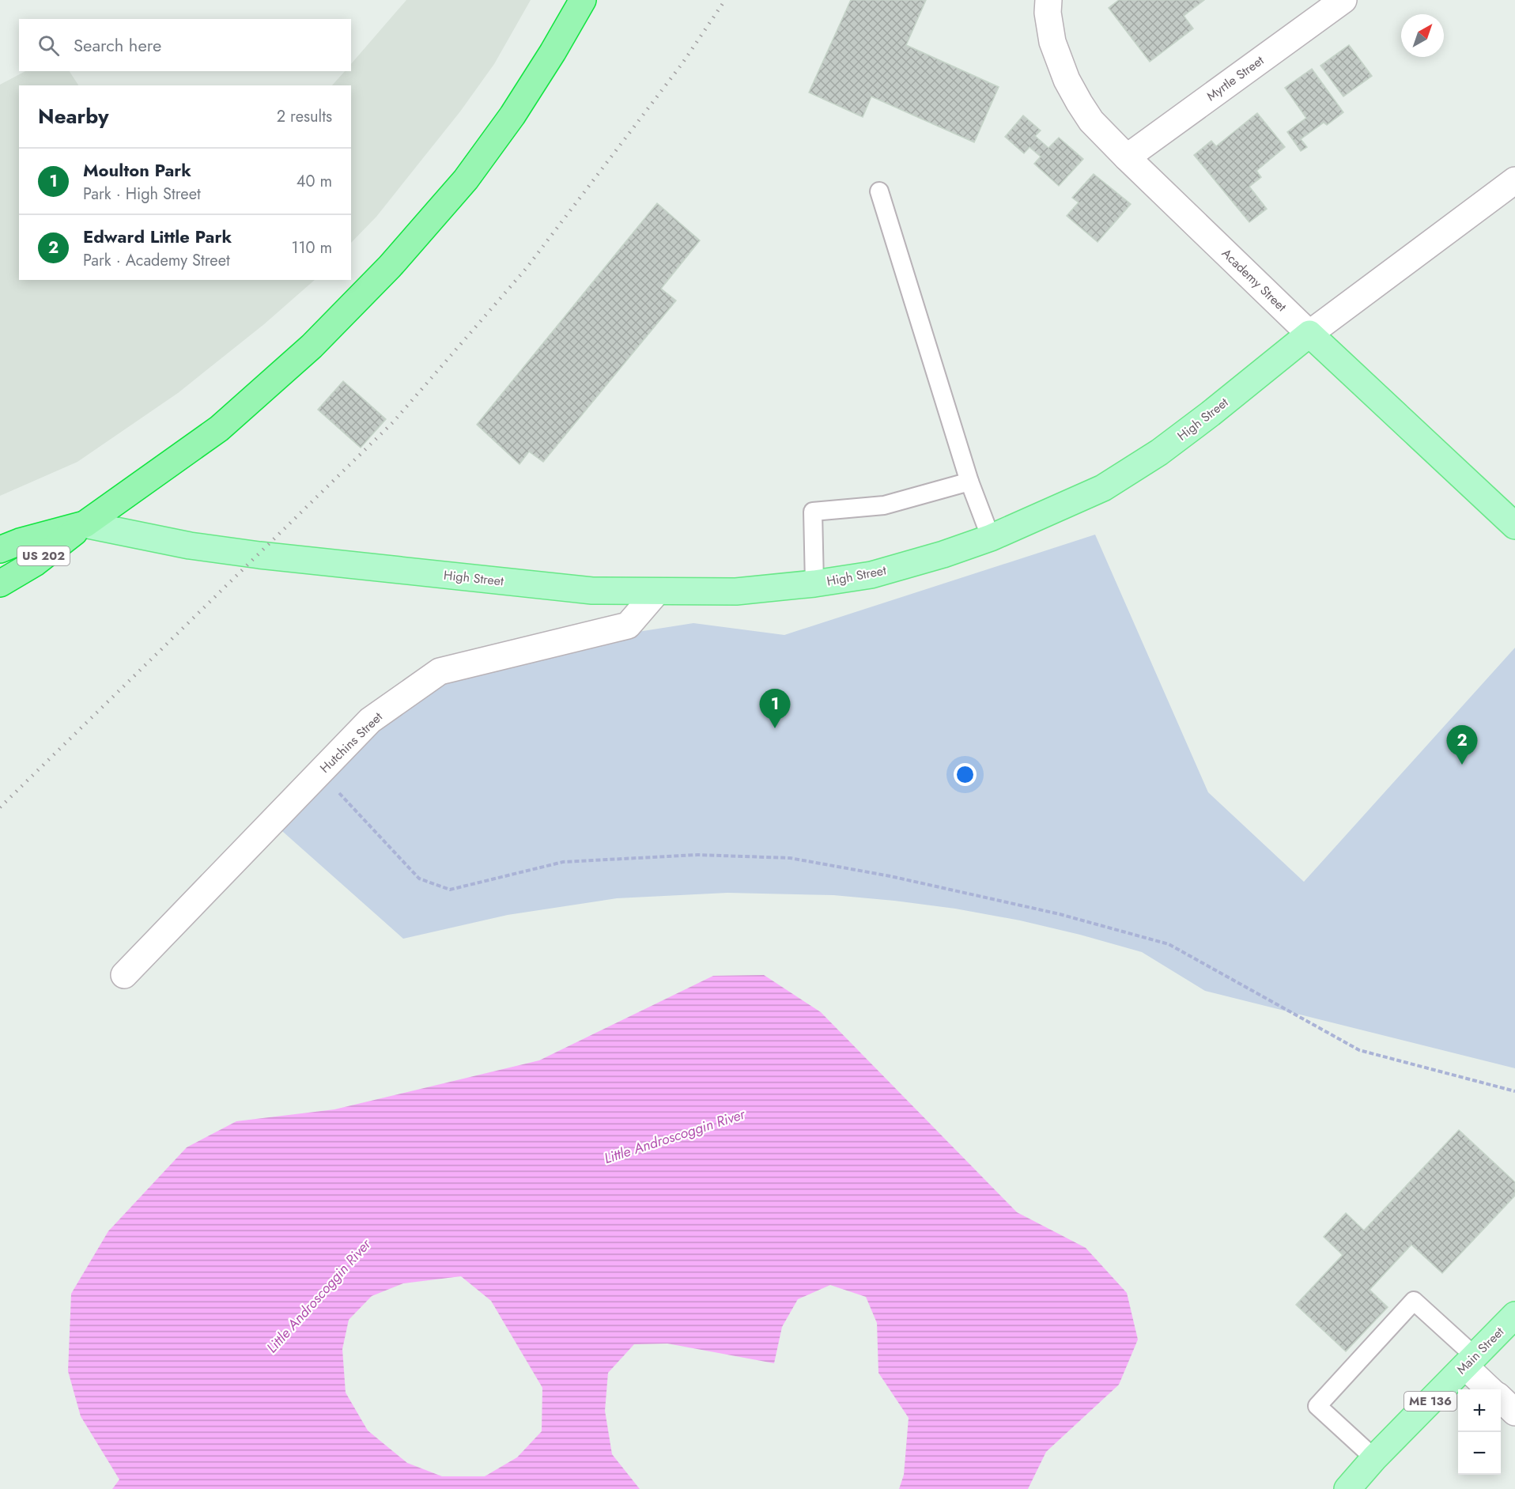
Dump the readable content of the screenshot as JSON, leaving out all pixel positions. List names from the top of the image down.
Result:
{
  "streets": {
    "highway": ["US 202"],
    "main road": [
      "Academy Street",
      "High Street",
      "Main Street",
      "ME 136"
    ],
    "street": ["Myrtle Street", "Hutchins Street"]
  },
  "crossings": [
    ["Myrtle Street", "Academy Street"],
    ["Academy Street", "High Street"],
    ["High Street", "US 202"],
    ["High Street", "Hutchins Street"]
  ],
  "water": ["Little Androscoggin River"],
  "north": "top right",
  "page": {
    "search": "Search here",
    "heading": ["Nearby", "2 results"],
    "list": [
      {
        "mark": "1",
        "name": "Moulton Park",
        "note": "Park · High Street",
        "value": "40 m"
      },
      {
        "mark": "2",
        "name": "Edward Little Park",
        "note": "Park · Academy Street",
        "value": "110 m"
      }
    ],
    "pins": ["1", "2"],
    "map_buttons": ["+", "−"]
  }
}
